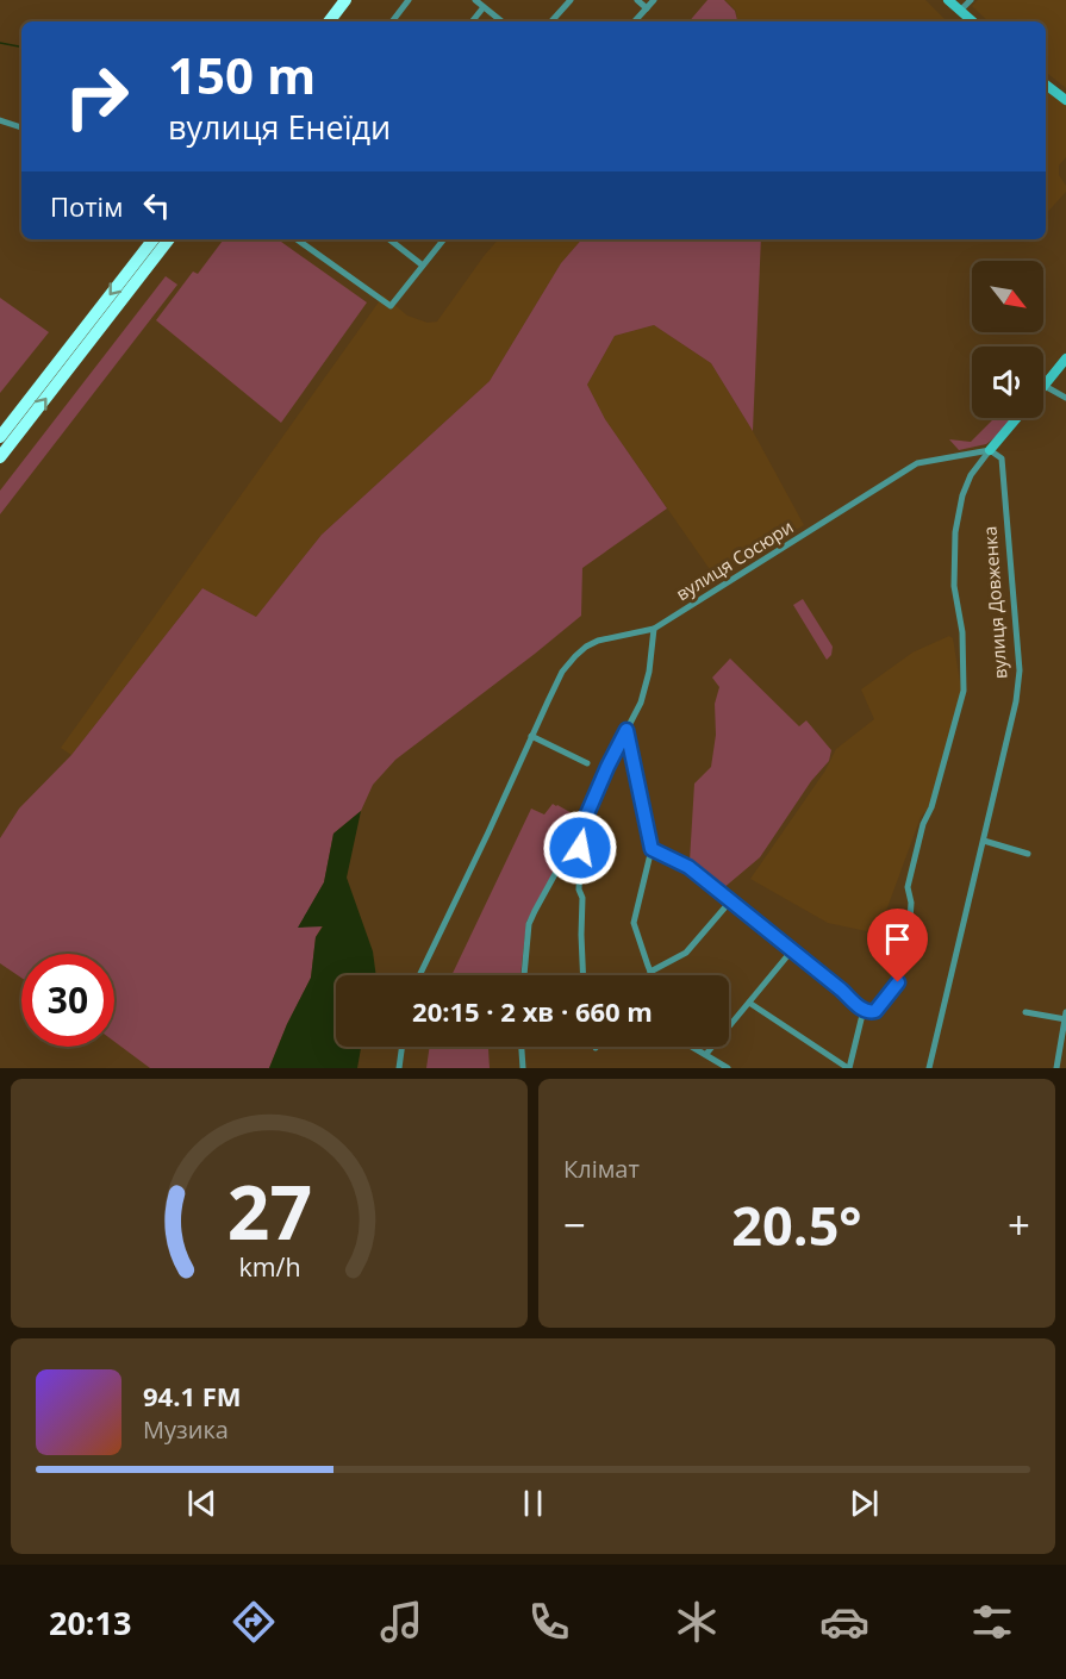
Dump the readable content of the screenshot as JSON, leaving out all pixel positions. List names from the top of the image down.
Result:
{
  "streets": {
    "street": ["вулиця Сосюри", "вулиця Довженка"]
  },
  "crossings": [
    ["вулиця Сосюри", "вулиця Довженка"]
  ],
  "north": "bottom right",
  "page": {
    "turn": ["150 m", "вулиця Енеїди"],
    "then": "Потім",
    "limit": "30",
    "trip": "20:15 · 2 хв · 660 m",
    "tile": "Клімат",
    "heat": ["−", "20.5°", "+"],
    "song": ["94.1 FM", "Музика"],
    "tabs": "20:13",
    "gauge": ["27", "km/h"]
  }
}
